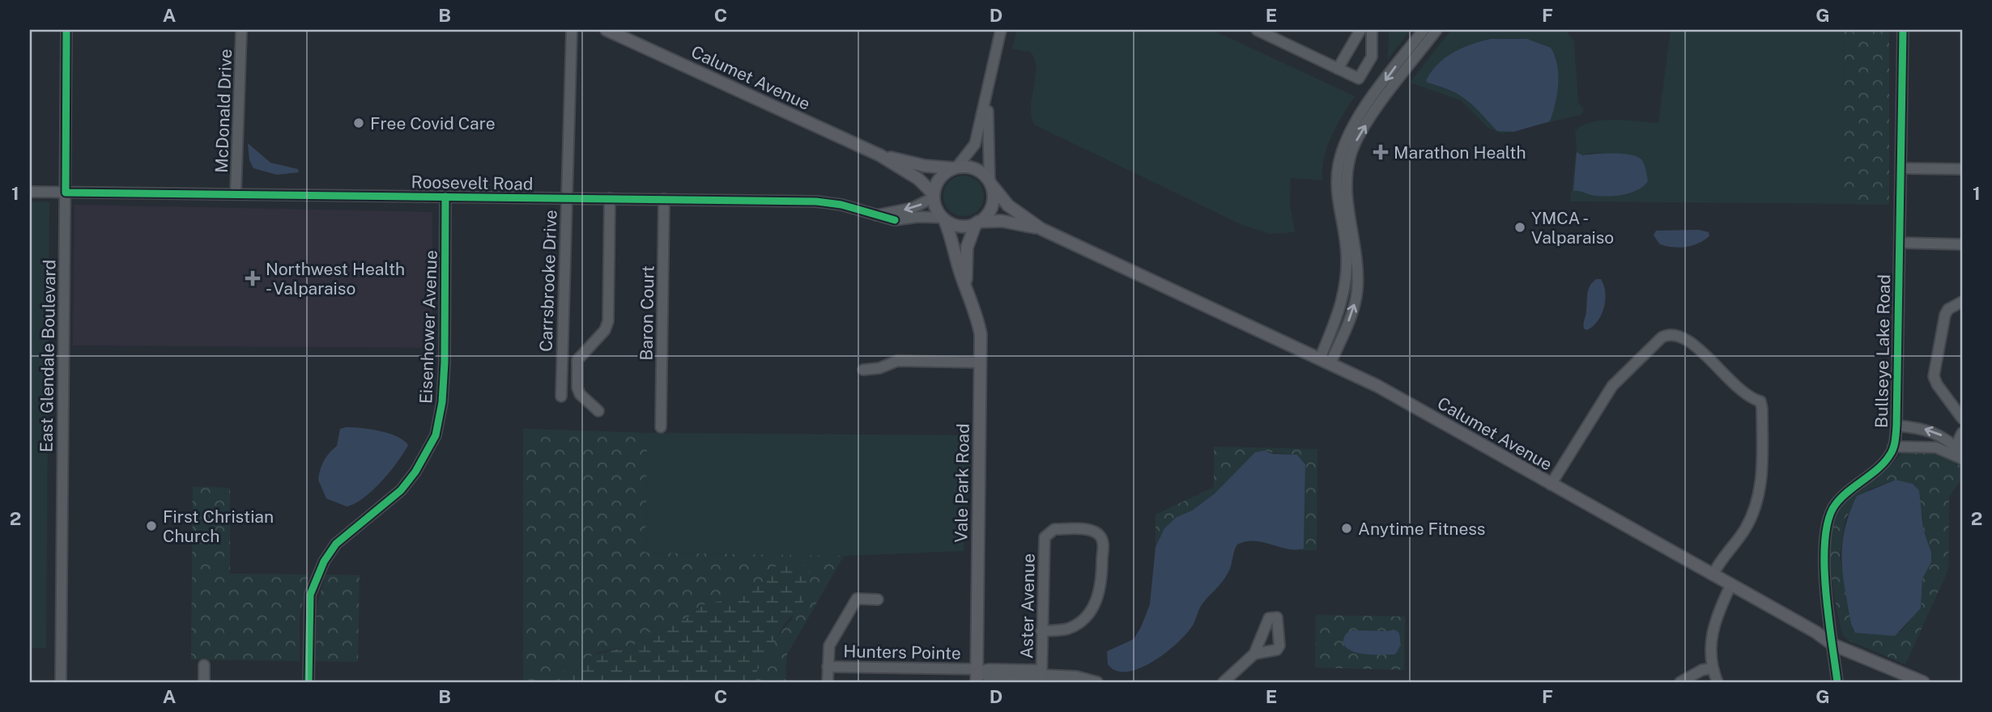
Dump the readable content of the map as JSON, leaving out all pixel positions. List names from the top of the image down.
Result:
{
  "streets": {
    "main road": ["Calumet Avenue", "Vale Park Road"],
    "street": [
      "McDonald Drive",
      "Roosevelt Road",
      "Carrsbrooke Drive",
      "Baron Court",
      "Eisenhower Avenue",
      "Bullseye Lake Road",
      "East Glendale Boulevard",
      "Aster Avenue",
      "Hunters Pointe"
    ]
  },
  "crossings": [
    ["Calumet Avenue", "Roosevelt Road"],
    ["Calumet Avenue", "Bullseye Lake Road"],
    ["Calumet Avenue", "Vale Park Road"],
    ["McDonald Drive", "Roosevelt Road"],
    ["Roosevelt Road", "Carrsbrooke Drive"],
    ["Roosevelt Road", "Baron Court"],
    ["Roosevelt Road", "Eisenhower Avenue"],
    ["Roosevelt Road", "East Glendale Boulevard"],
    ["Roosevelt Road", "Vale Park Road"],
    ["Vale Park Road", "Hunters Pointe"],
    ["Aster Avenue", "Hunters Pointe"]
  ],
  "places": {
    "other": [
      "Free Covid Care",
      "YMCA - Valparaiso",
      "First Christian Church",
      "Anytime Fitness"
    ],
    "health": ["Marathon Health", "Northwest Health - Valparaiso"]
  },
  "grid": {
    "columns": [
      "A",
      "B",
      "C",
      "D",
      "E",
      "F",
      "G"
    ],
    "rows": ["1", "2"]
  }
}
